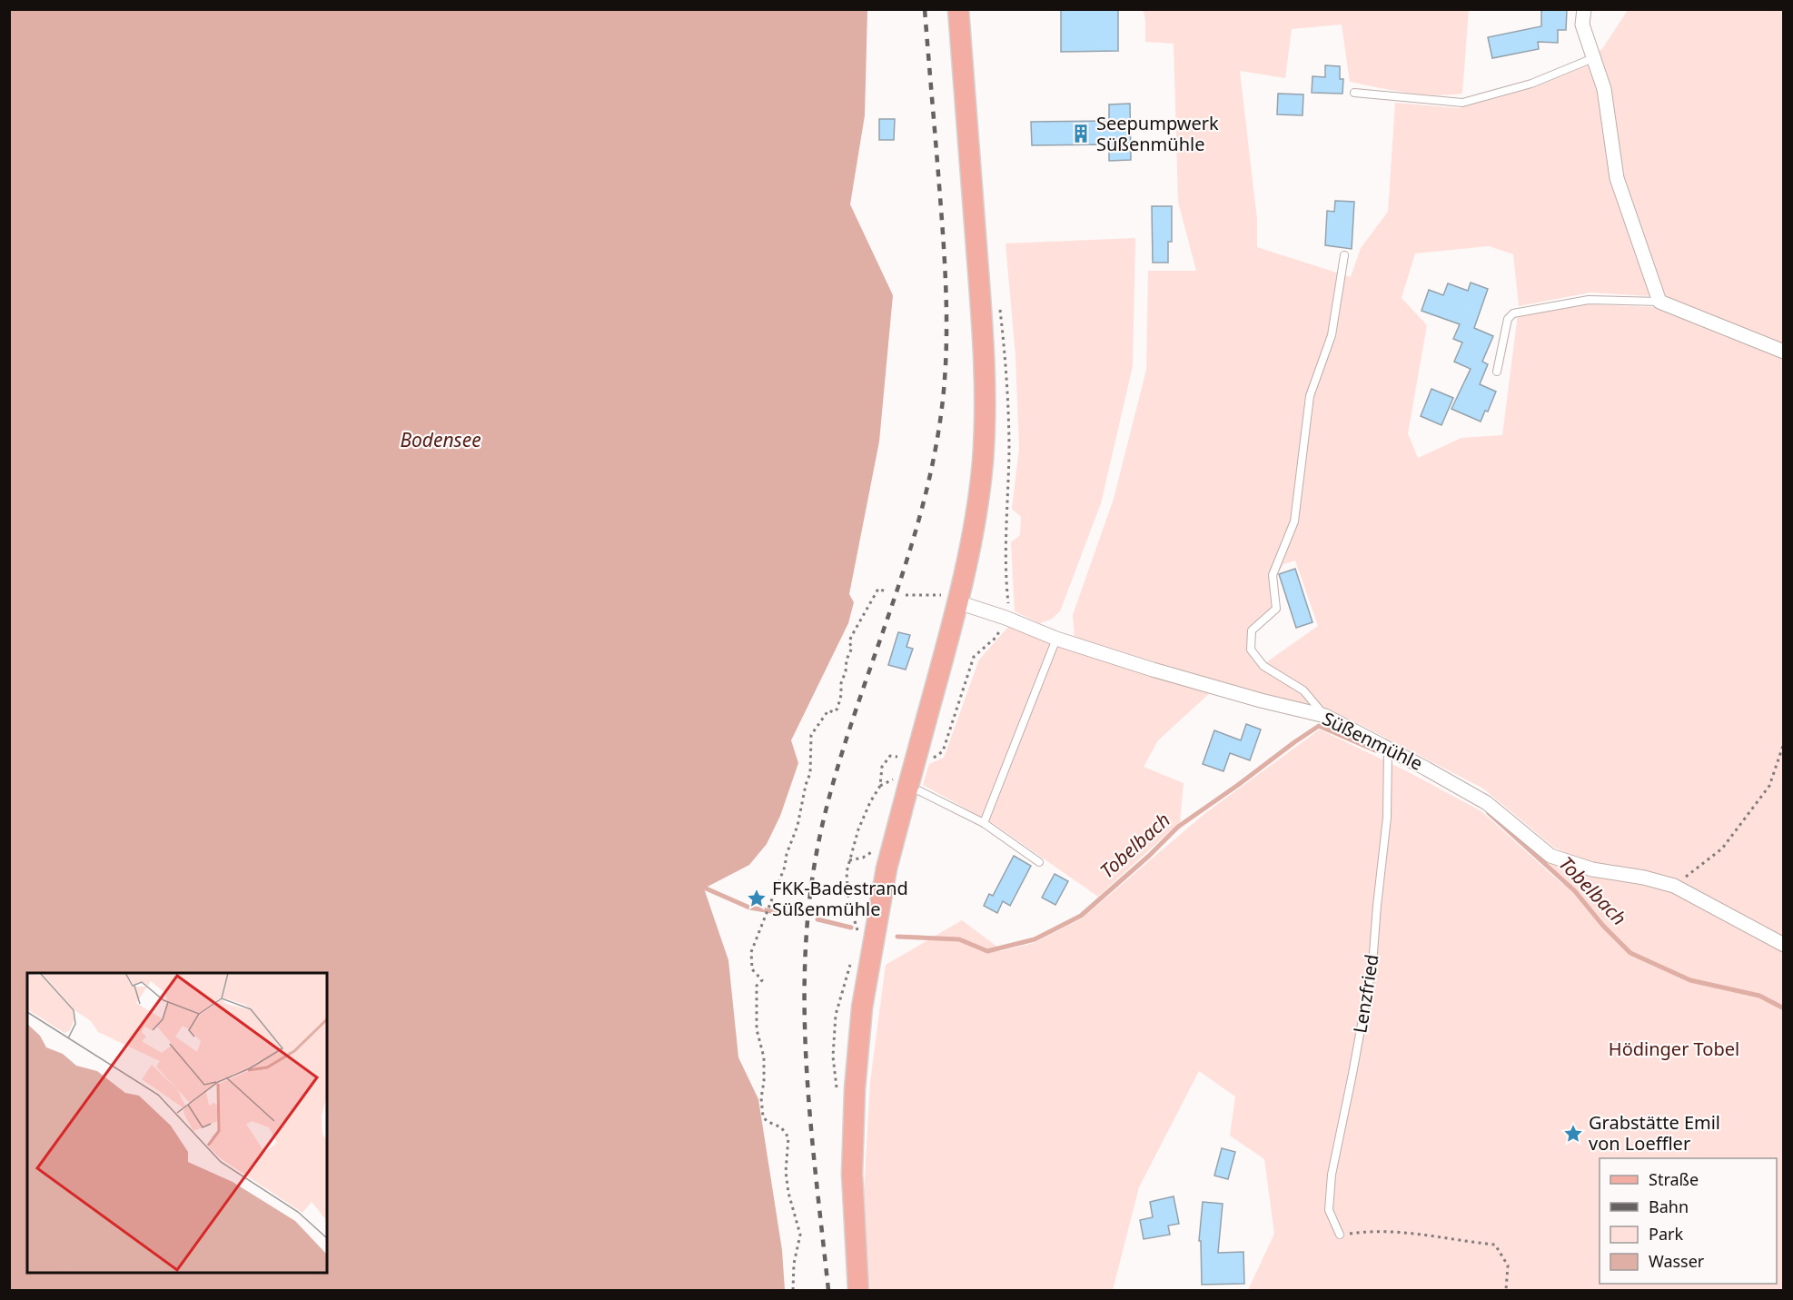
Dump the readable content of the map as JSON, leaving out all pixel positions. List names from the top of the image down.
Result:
{
  "streets": {
    "street": ["Süßenmühle"],
    "lane": ["Lenzfried"]
  },
  "crossings": [
    ["Süßenmühle", "Lenzfried"]
  ],
  "water": ["Bodensee", "Tobelbach"],
  "parks": ["Hödinger Tobel"],
  "places": {
    "building": ["Seepumpwerk Süßenmühle"],
    "place": ["FKK-Badestrand Süßenmühle", "Grabstätte Emil von Loeffler"]
  },
  "legend": [
    "Straße",
    "Bahn",
    "Park",
    "Wasser"
  ]
}
